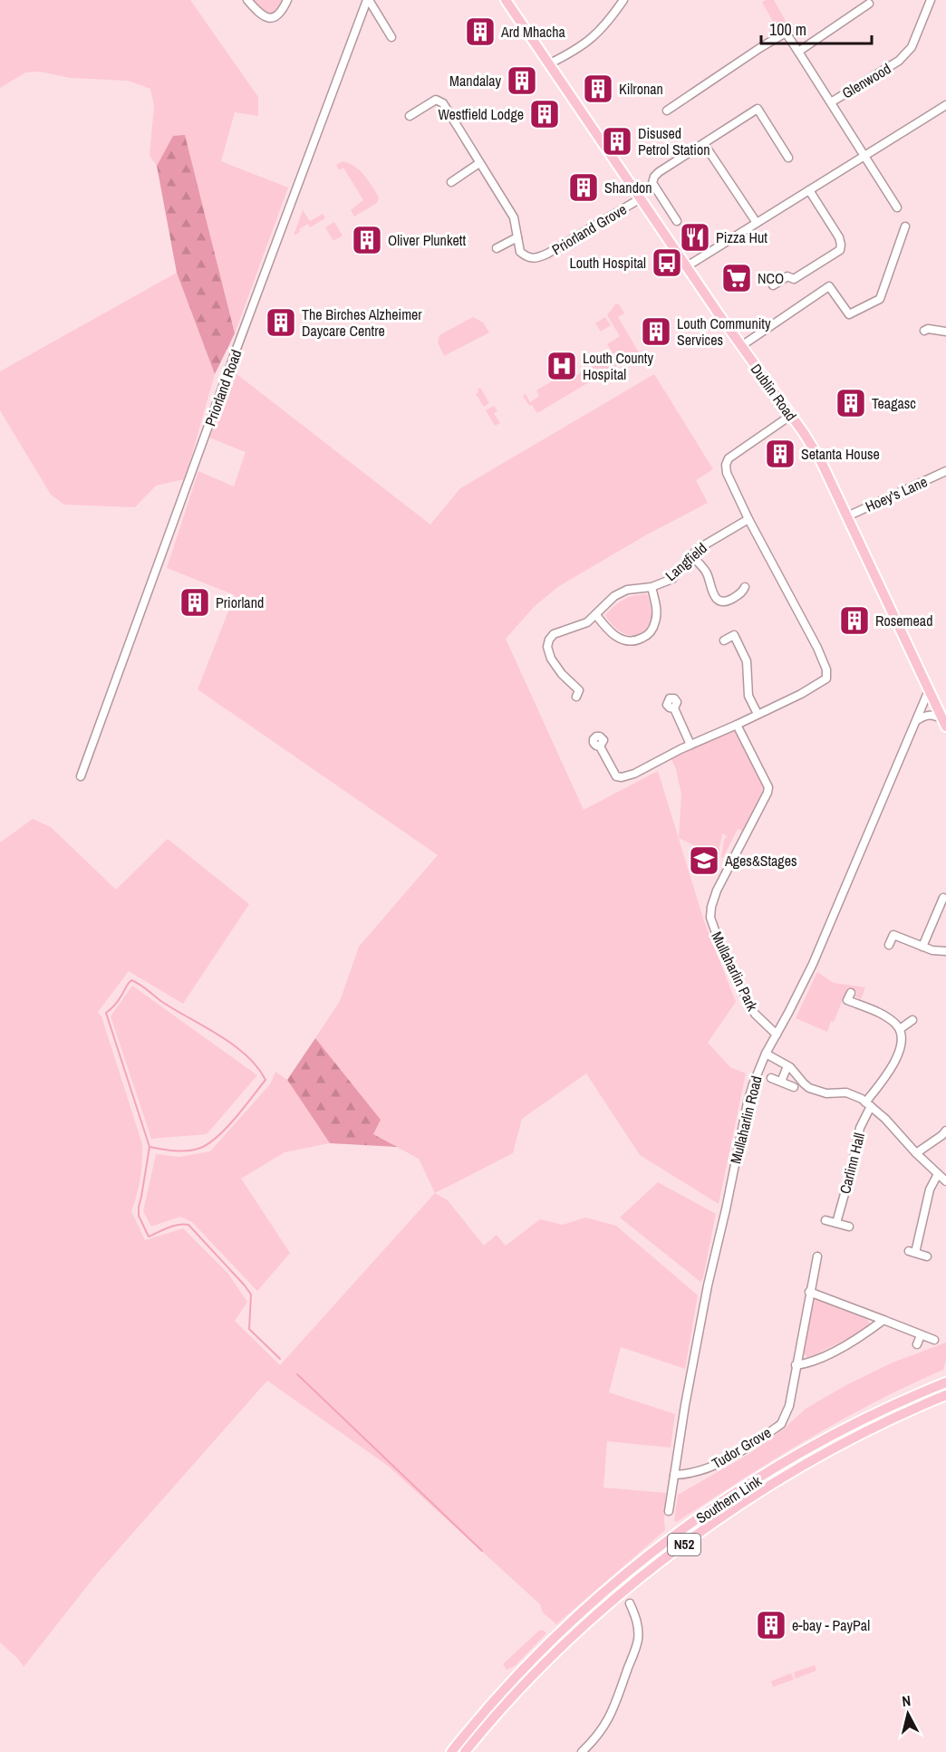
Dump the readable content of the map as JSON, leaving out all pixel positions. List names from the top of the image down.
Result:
{
  "streets": {
    "main road": ["Dublin Road", "Southern Link", "N52"],
    "street": [
      "Glenwood",
      "Priorland Grove",
      "Priorland Road",
      "Hoey's Lane",
      "Langfield",
      "Mullaharlin Park",
      "Mullaharlin Road",
      "Carlinn Hall",
      "Tudor Grove"
    ]
  },
  "crossings": [
    ["Priorland Grove", "Dublin Road"],
    ["Dublin Road", "Hoey's Lane"],
    ["Dublin Road", "Mullaharlin Road"],
    ["Mullaharlin Park", "Mullaharlin Road"],
    ["Mullaharlin Road", "Tudor Grove"]
  ],
  "places": {
    "building": [
      "Ard Mhacha",
      "Mandalay",
      "Kilronan",
      "Westfield Lodge",
      "Disused Petrol Station",
      "Shandon",
      "Oliver Plunkett",
      "The Birches Alzheimer Daycare Centre",
      "Louth Community Services",
      "Teagasc",
      "Setanta House",
      "Priorland",
      "Rosemead",
      "e-bay - PayPal"
    ],
    "restaurant": ["Pizza Hut"],
    "bus stop": ["Louth Hospital"],
    "supermarket": ["NCO"],
    "hospital": ["Louth County Hospital"],
    "school or university": ["Ages&Stages"]
  },
  "scale_bar": "100 m",
  "north": "top"
}
